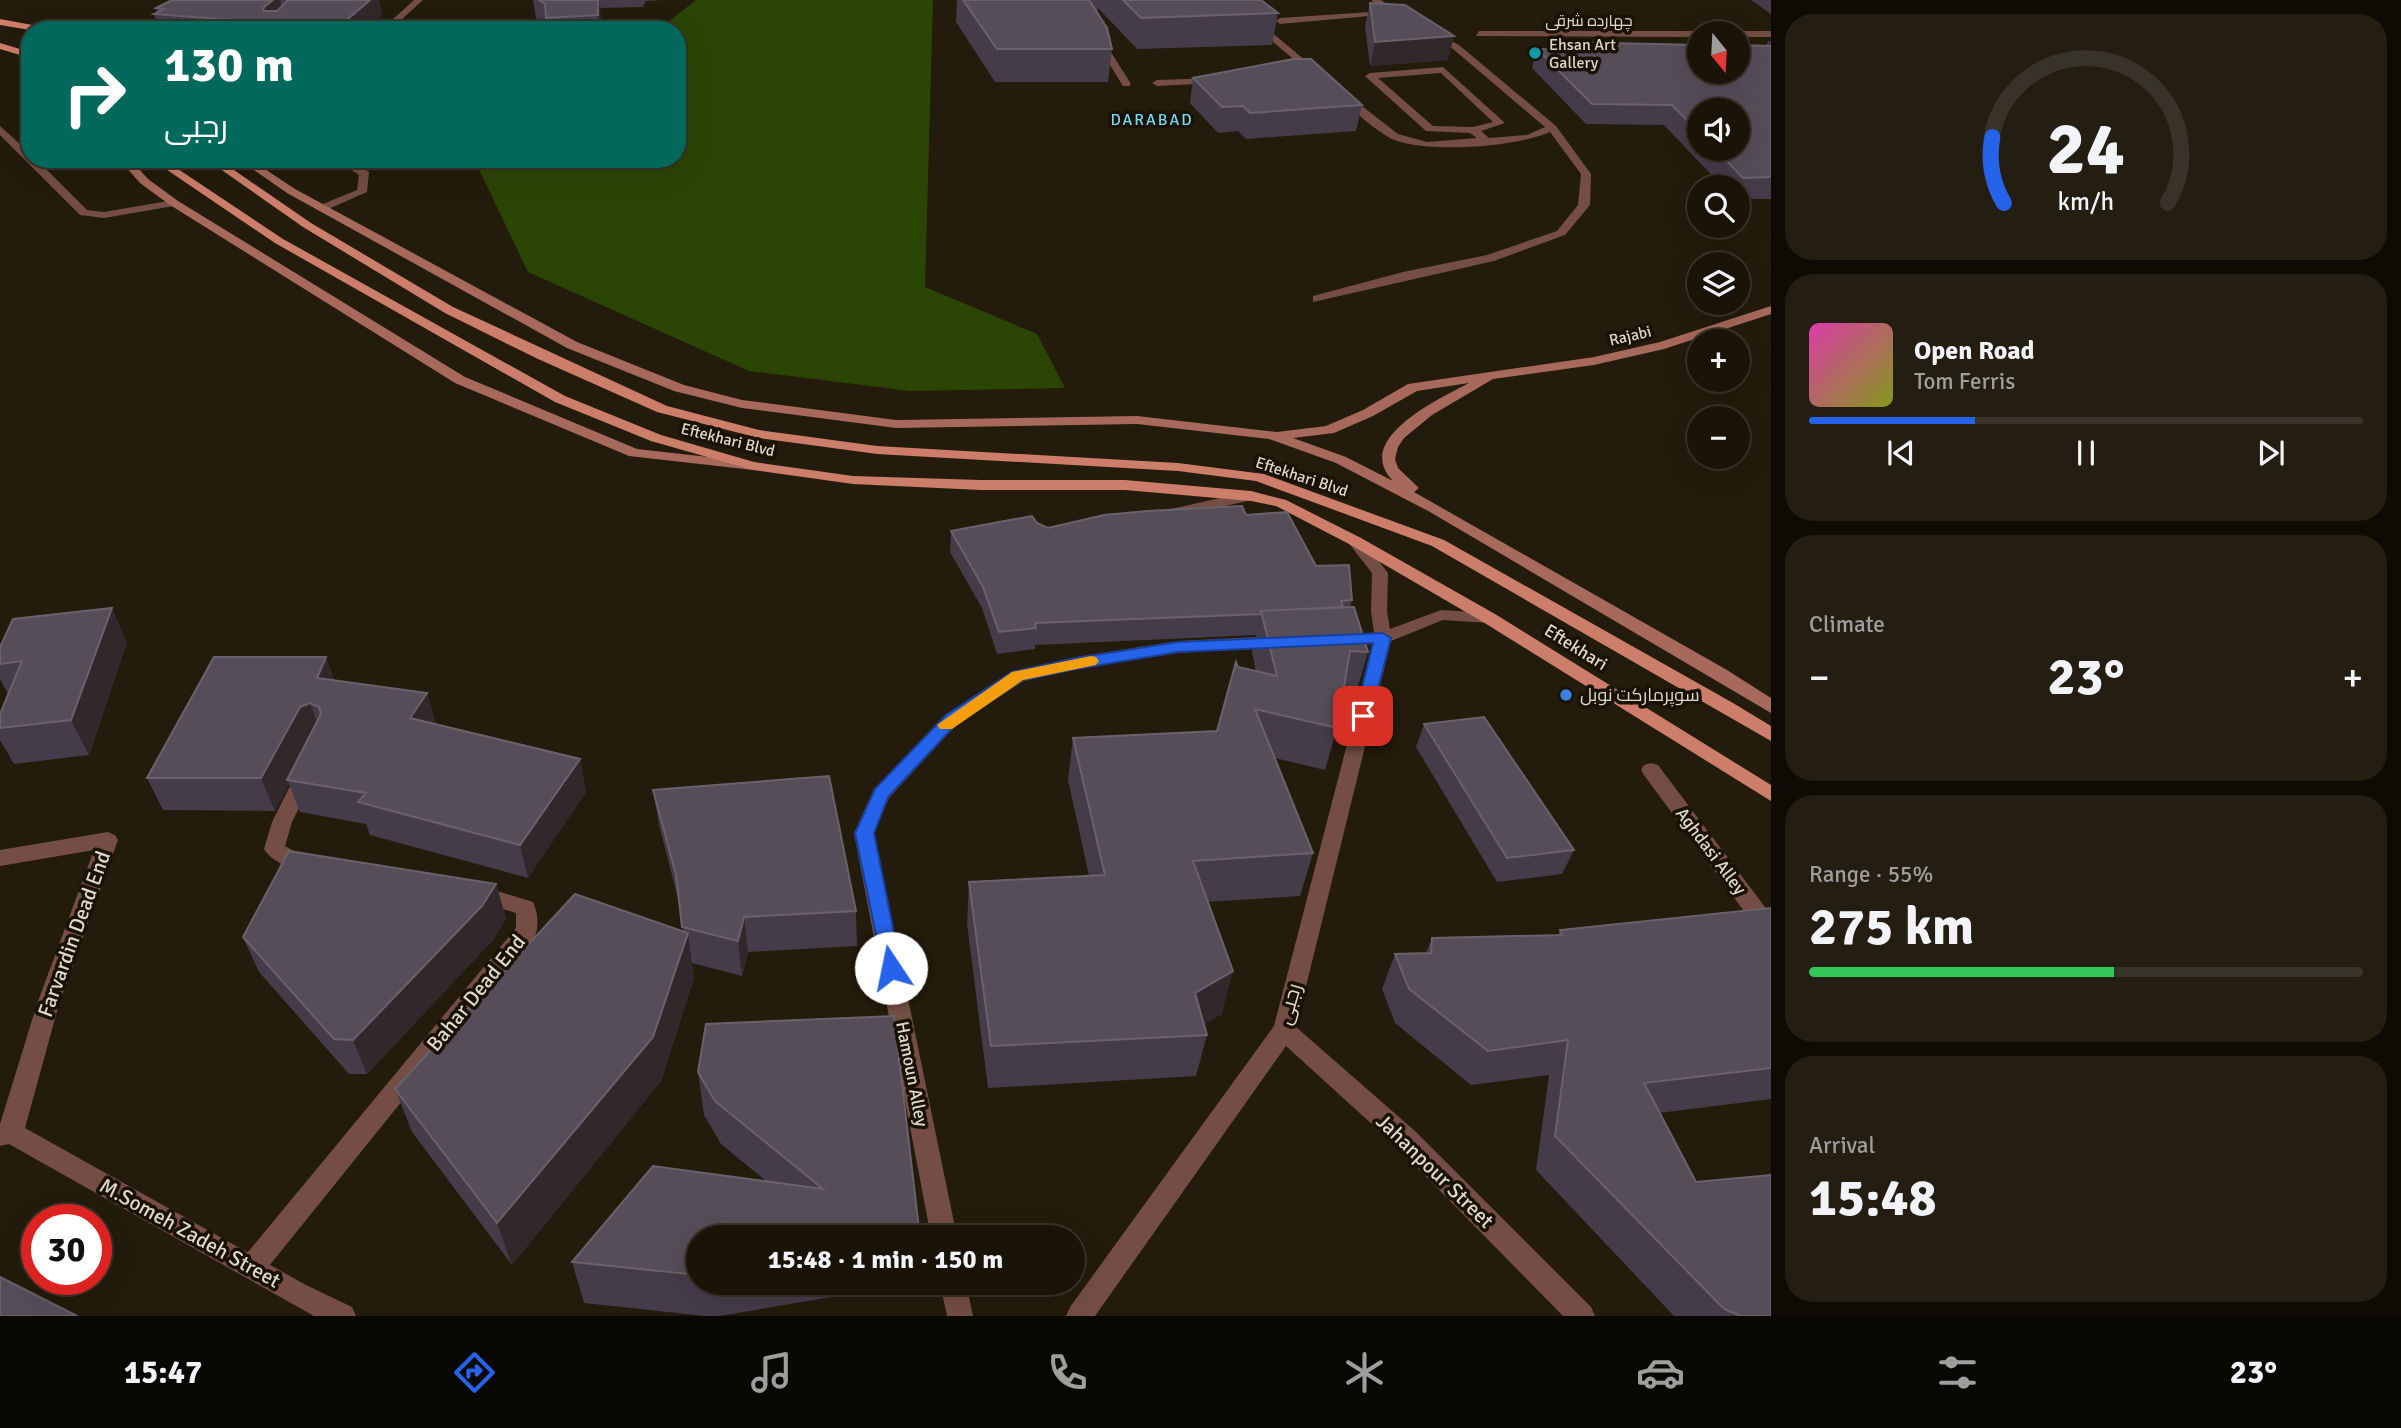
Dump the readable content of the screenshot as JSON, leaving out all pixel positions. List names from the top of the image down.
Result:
{
  "streets": {
    "main road": ["Rajabi", "Eftekhari Blvd", "Eftekhari"],
    "street": [
      "چهارده شرقی",
      "Aghdasi Alley",
      "Farvardin Dead End",
      "Bahar Dead End",
      "رجبی",
      "Hamoun Alley",
      "Jahanpour Street",
      "M.Someh Zadeh Street"
    ]
  },
  "crossings": [
    ["Eftekhari Blvd", "Eftekhari"],
    ["Farvardin Dead End", "M.Someh Zadeh Street"],
    ["Bahar Dead End", "M.Someh Zadeh Street"],
    ["رجبی", "Jahanpour Street"]
  ],
  "districts": ["DARABAD"],
  "places": ["Ehsan Art Gallery", "سوپرمارکت نوبل"],
  "north": "bottom",
  "page": {
    "map_buttons": ["+", "−"],
    "turn": ["130 m", "رجبی"],
    "song": ["Open Road", "Tom Ferris"],
    "tile": [
      "Climate",
      ["Range · 55%", "275 km"],
      ["Arrival", "15:48"]
    ],
    "heat": ["−", "23°", "+"],
    "limit": "30",
    "trip": "15:48 · 1 min · 150 m",
    "tabs": ["15:47", "23°"],
    "gauge": ["24", "km/h"]
  }
}
